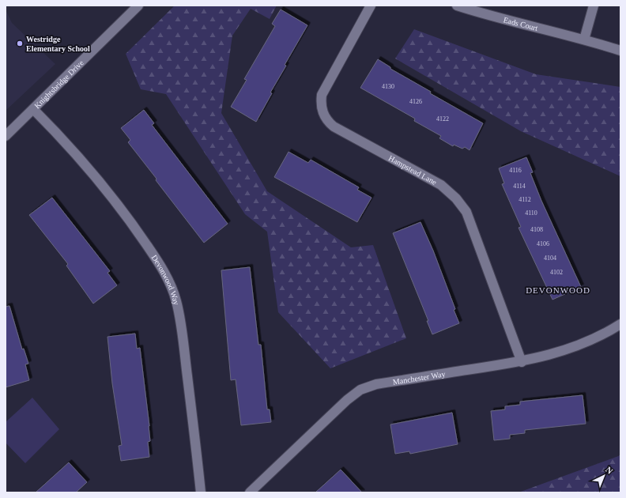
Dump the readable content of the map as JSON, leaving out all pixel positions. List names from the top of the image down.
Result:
{
  "streets": {
    "street": [
      "Eads Court",
      "Knightsbridge Drive",
      "Hampstead Lane",
      "Devonwood Way",
      "Manchester Way"
    ]
  },
  "crossings": [
    ["Knightsbridge Drive", "Devonwood Way"],
    ["Hampstead Lane", "Manchester Way"]
  ],
  "districts": ["DEVONWOOD"],
  "places": ["Westridge Elementary School"],
  "house_numbers": [
    "4130",
    "4126",
    "4122",
    "4116",
    "4114",
    "4112",
    "4110",
    "4108",
    "4106",
    "4104",
    "4102"
  ],
  "north": "top right"
}
